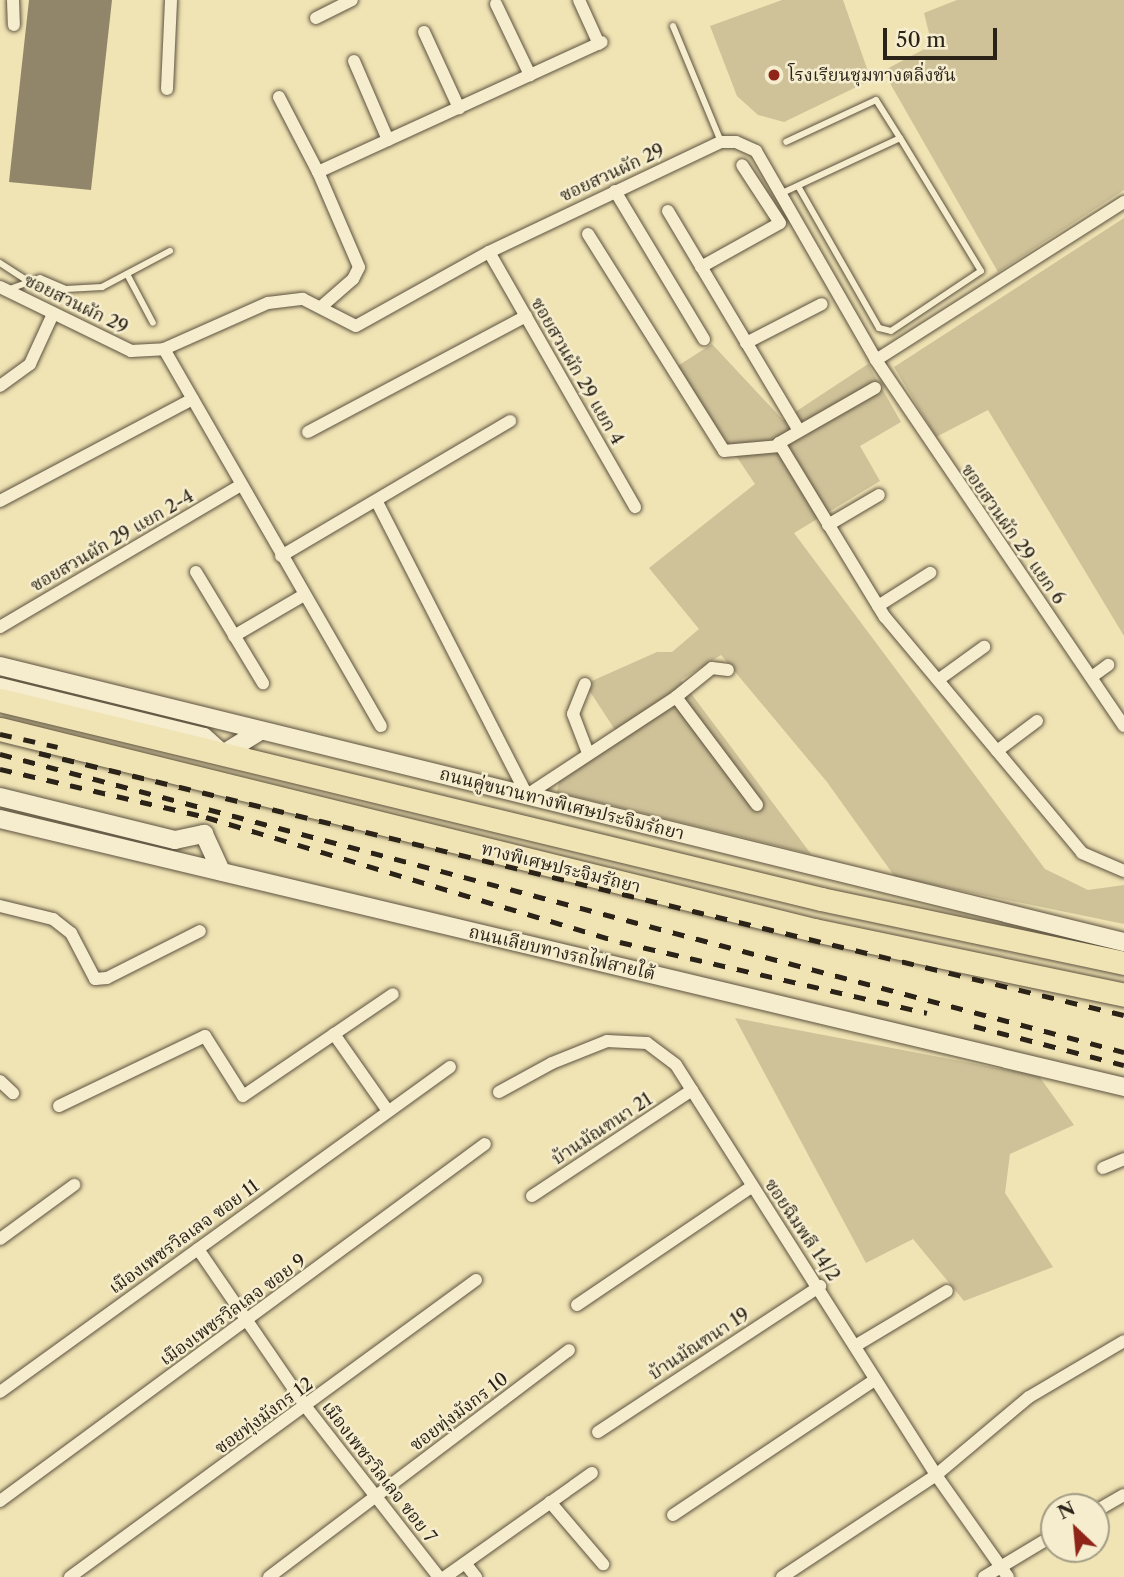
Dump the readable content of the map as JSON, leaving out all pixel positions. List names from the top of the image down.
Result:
{
  "streets": {
    "highway": ["ทางพิเศษประจิมรัถยา"],
    "main road": ["ถนนคู่ขนานทางพิเศษประจิมรัถยา", "ถนนเลียบทางรถไฟสายใต้"],
    "street": [
      "ซอยสวนผัก 29",
      "ซอยสวนผัก 29 แยก 4",
      "ซอยสวนผัก 29 แยก 6",
      "ซอยสวนผัก 29 แยก 2-4",
      "บ้านมัณฑนา 21",
      "ซอยฉิมพลี 14/2",
      "เมืองเพชรวิลเลจ ซอย 11",
      "เมืองเพชรวิลเลจ ซอย 9",
      "บ้านมัณฑนา 19",
      "ซอยทุ่งมังกร 10",
      "ซอยทุ่งมังกร 12",
      "เมืองเพชรวิลเลจ ซอย 7"
    ]
  },
  "crossings": [
    ["ซอยสวนผัก 29", "ซอยสวนผัก 29 แยก 4"],
    ["บ้านมัณฑนา 21", "ซอยฉิมพลี 14/2"],
    ["ซอยฉิมพลี 14/2", "บ้านมัณฑนา 19"],
    ["เมืองเพชรวิลเลจ ซอย 11", "เมืองเพชรวิลเลจ ซอย 7"],
    ["เมืองเพชรวิลเลจ ซอย 9", "เมืองเพชรวิลเลจ ซอย 7"],
    ["ซอยทุ่งมังกร 10", "เมืองเพชรวิลเลจ ซอย 7"],
    ["ซอยทุ่งมังกร 12", "เมืองเพชรวิลเลจ ซอย 7"]
  ],
  "places": ["โรงเรียนชุมทางตลิ่งชัน"],
  "scale_bar": "50 m",
  "north": "top left"
}
